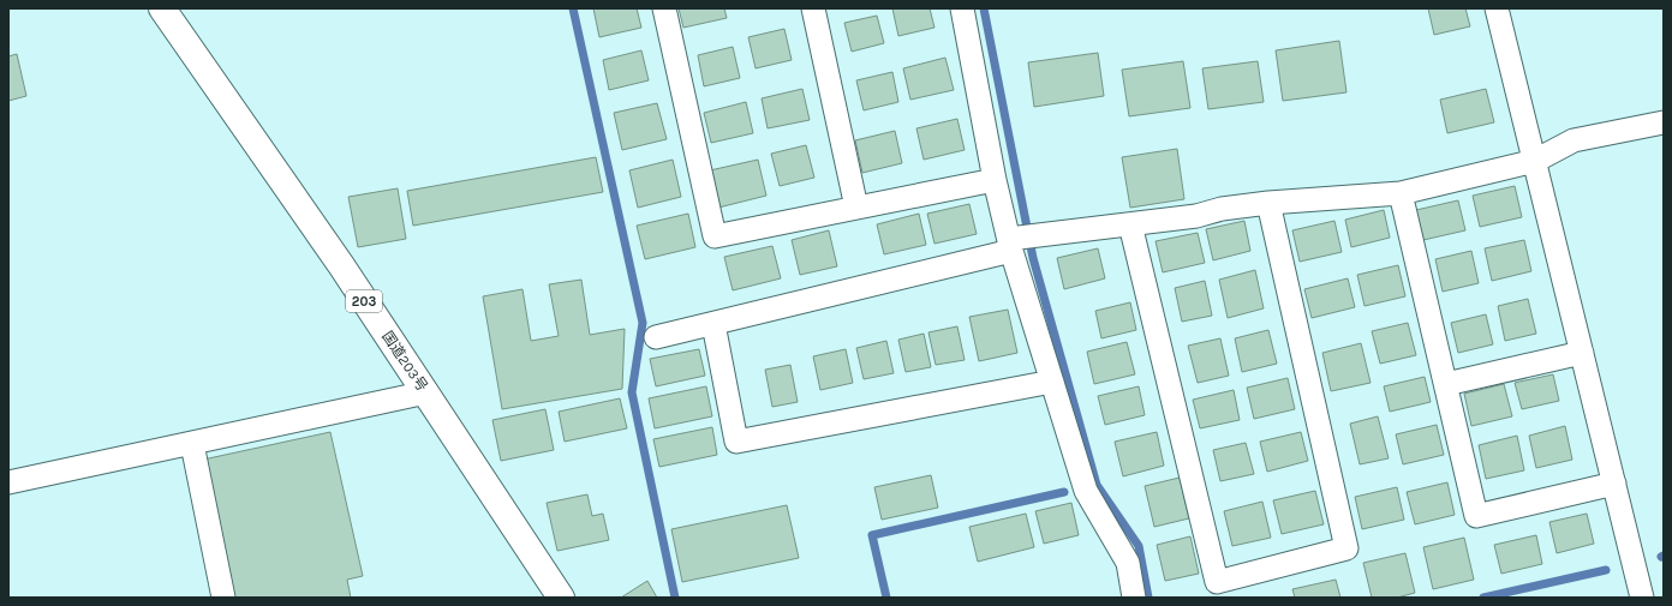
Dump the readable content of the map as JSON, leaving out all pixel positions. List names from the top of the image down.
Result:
{
  "streets": {
    "highway": ["203", "国道203号"]
  }
}
